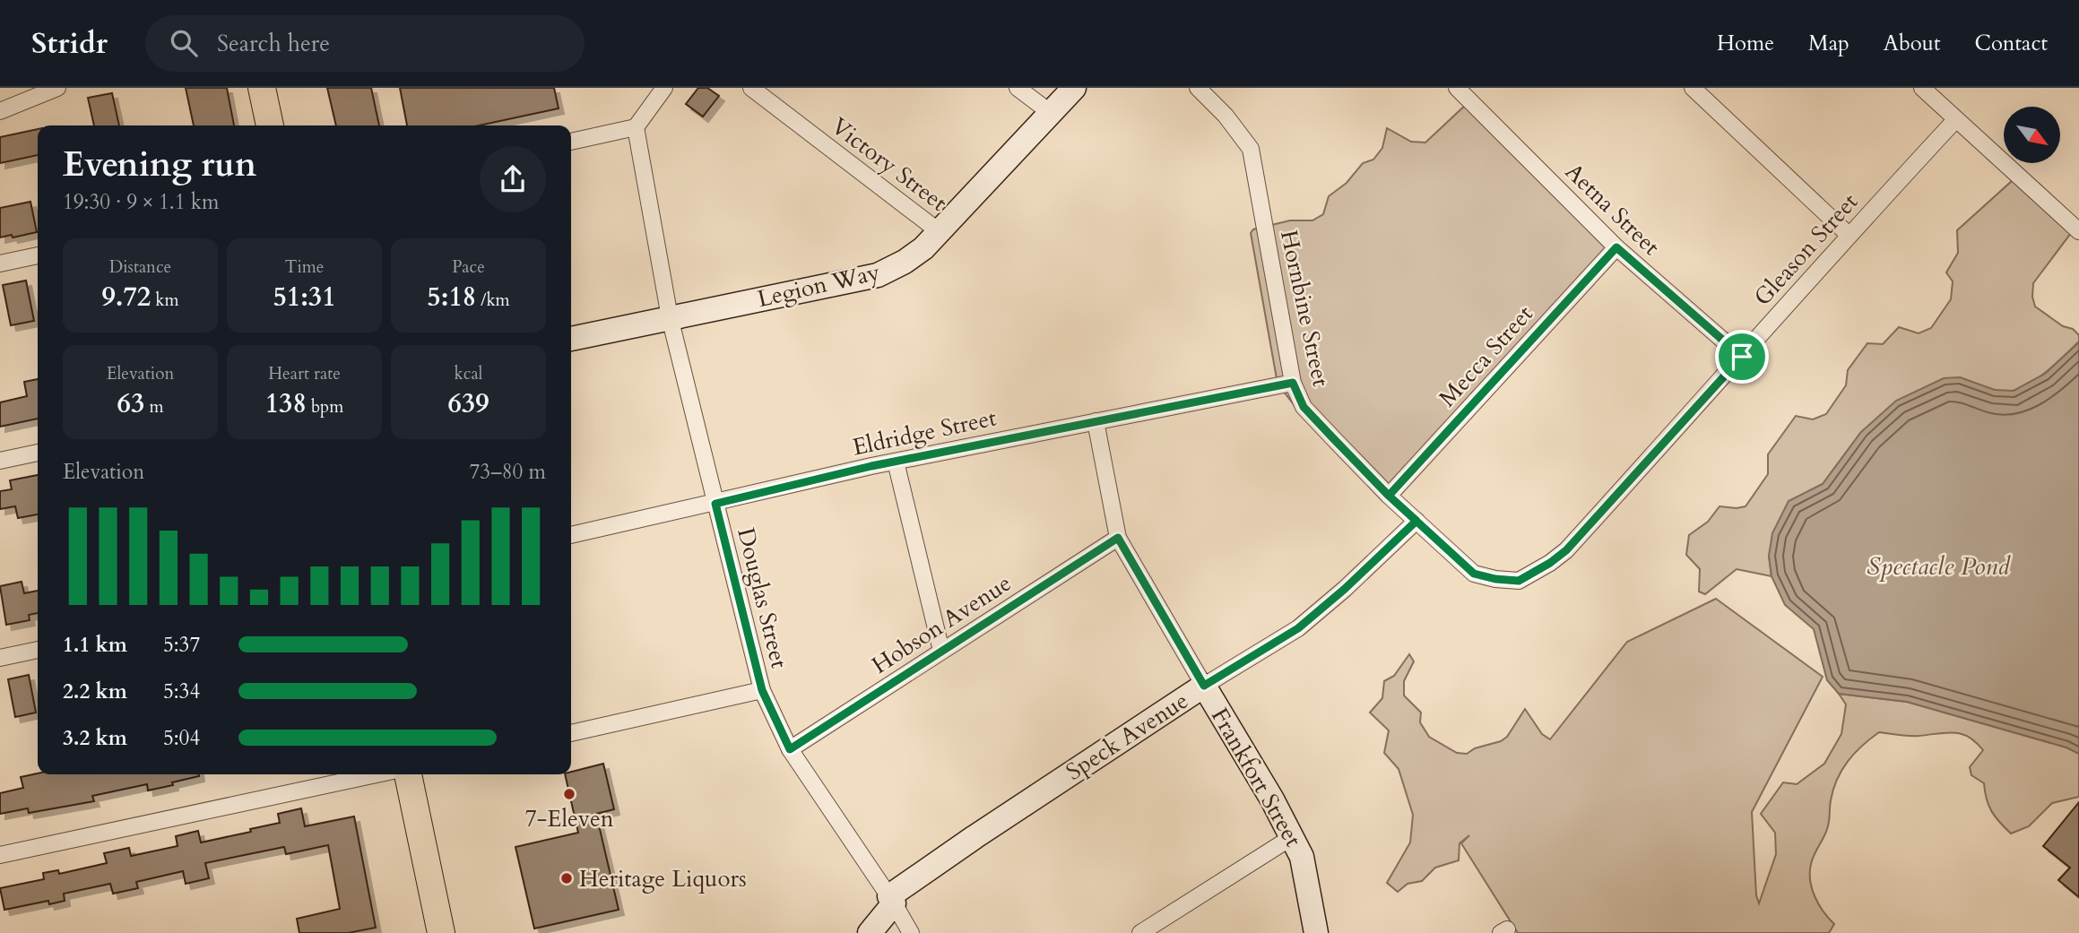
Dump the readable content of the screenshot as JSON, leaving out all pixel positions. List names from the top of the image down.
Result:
{
  "streets": {
    "street": [
      "Victory Street",
      "Aetna Street",
      "Gleason Street",
      "Legion Way",
      "Hornbine Street",
      "Mecca Street",
      "Eldridge Street",
      "Douglas Street",
      "Hobson Avenue",
      "Speck Avenue",
      "Frankfort Street"
    ]
  },
  "crossings": [
    ["Victory Street", "Legion Way"],
    ["Aetna Street", "Gleason Street"],
    ["Aetna Street", "Mecca Street"],
    ["Gleason Street", "Hornbine Street"],
    ["Legion Way", "Douglas Street"],
    ["Hornbine Street", "Mecca Street"],
    ["Hornbine Street", "Eldridge Street"],
    ["Hornbine Street", "Speck Avenue"],
    ["Eldridge Street", "Douglas Street"],
    ["Eldridge Street", "Frankfort Street"],
    ["Douglas Street", "Hobson Avenue"],
    ["Douglas Street", "Speck Avenue"],
    ["Hobson Avenue", "Frankfort Street"],
    ["Speck Avenue", "Frankfort Street"]
  ],
  "water": ["Spectacle Pond"],
  "places": ["7-Eleven", "Heritage Liquors"],
  "north": "bottom right",
  "page": {
    "header": "Stridr",
    "search": "Search here",
    "nav": [
      "Home",
      "Map",
      "About",
      "Contact"
    ],
    "heading": ["Evening run", "19:30 · 9 × 1.1 km"],
    "stats": [
      ["Distance", "9.72 km"],
      ["Time", "51:31"],
      ["Pace", "5:18 /km"],
      ["Elevation", "63 m"],
      ["Heart rate", "138 bpm"],
      ["kcal", "639"]
    ],
    "chart": ["Elevation", "73–80 m"],
    "list": [
      {
        "name": "1.1 km",
        "note": "5:37"
      },
      {
        "name": "2.2 km",
        "note": "5:34"
      },
      {
        "name": "3.2 km",
        "note": "5:04"
      }
    ]
  }
}
